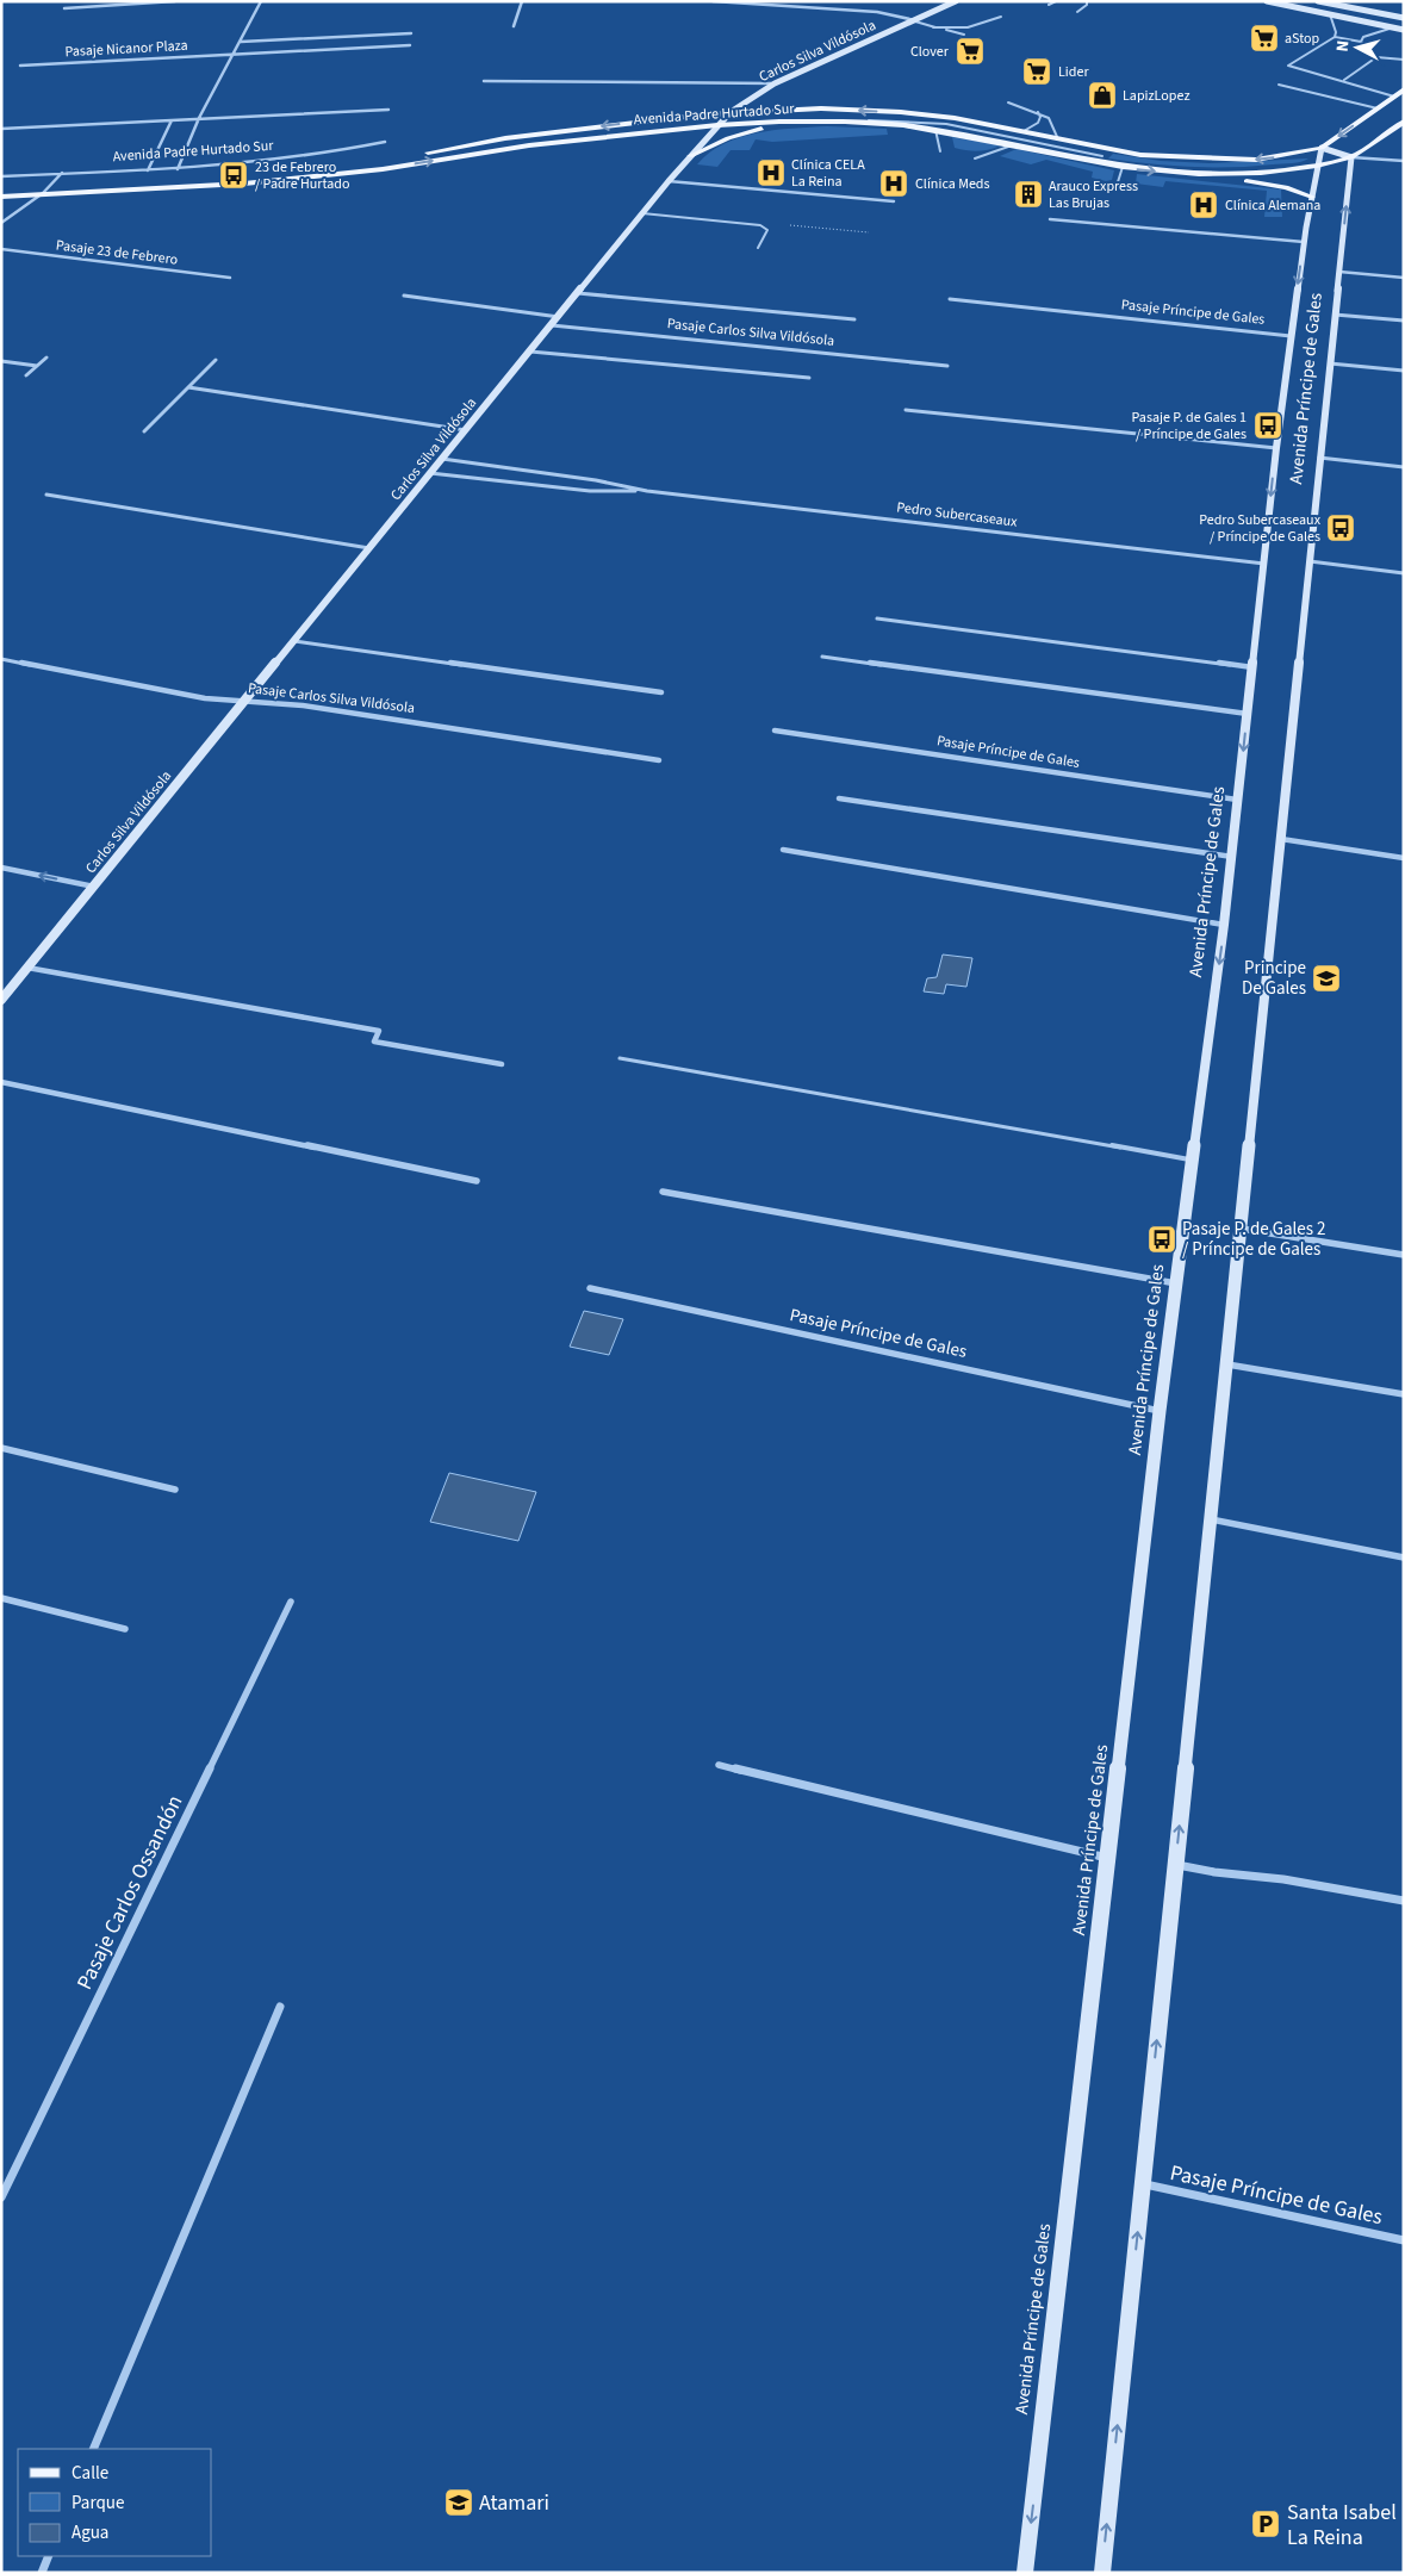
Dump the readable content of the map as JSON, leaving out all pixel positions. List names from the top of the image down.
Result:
{
  "streets": {
    "main road": ["Carlos Silva Vildósola", "Avenida Padre Hurtado Sur", "Avenida Príncipe de Gales"],
    "street": [
      "Pasaje Nicanor Plaza",
      "Pasaje 23 de Febrero",
      "Pasaje Príncipe de Gales",
      "Pasaje Carlos Silva Vildósola",
      "Pedro Subercaseaux",
      "Pasaje Carlos Ossandón"
    ]
  },
  "crossings": [
    ["Carlos Silva Vildósola", "Avenida Padre Hurtado Sur"],
    ["Carlos Silva Vildósola", "Pasaje Carlos Silva Vildósola"],
    ["Carlos Silva Vildósola", "Pedro Subercaseaux"],
    ["Avenida Padre Hurtado Sur", "Avenida Príncipe de Gales"],
    ["Pasaje Príncipe de Gales", "Avenida Príncipe de Gales"],
    ["Avenida Príncipe de Gales", "Pedro Subercaseaux"]
  ],
  "places": {
    "supermarket": ["aStop", "Clover", "Lider"],
    "shop": ["LapizLopez"],
    "hospital": ["Clínica CELA La Reina", "Clínica Meds", "Clínica Alemana"],
    "bus stop": [
      "23 de Febrero / Padre Hurtado",
      "Pasaje P. de Gales 1 / Príncipe de Gales",
      "Pedro Subercaseaux / Príncipe de Gales",
      "Pasaje P. de Gales 2 / Príncipe de Gales"
    ],
    "building": ["Arauco Express Las Brujas"],
    "school or university": ["Principe De Gales", "Atamari"],
    "parking": ["Santa Isabel La Reina"]
  },
  "legend": ["Calle", "Parque", "Agua"],
  "north": "left"
}
